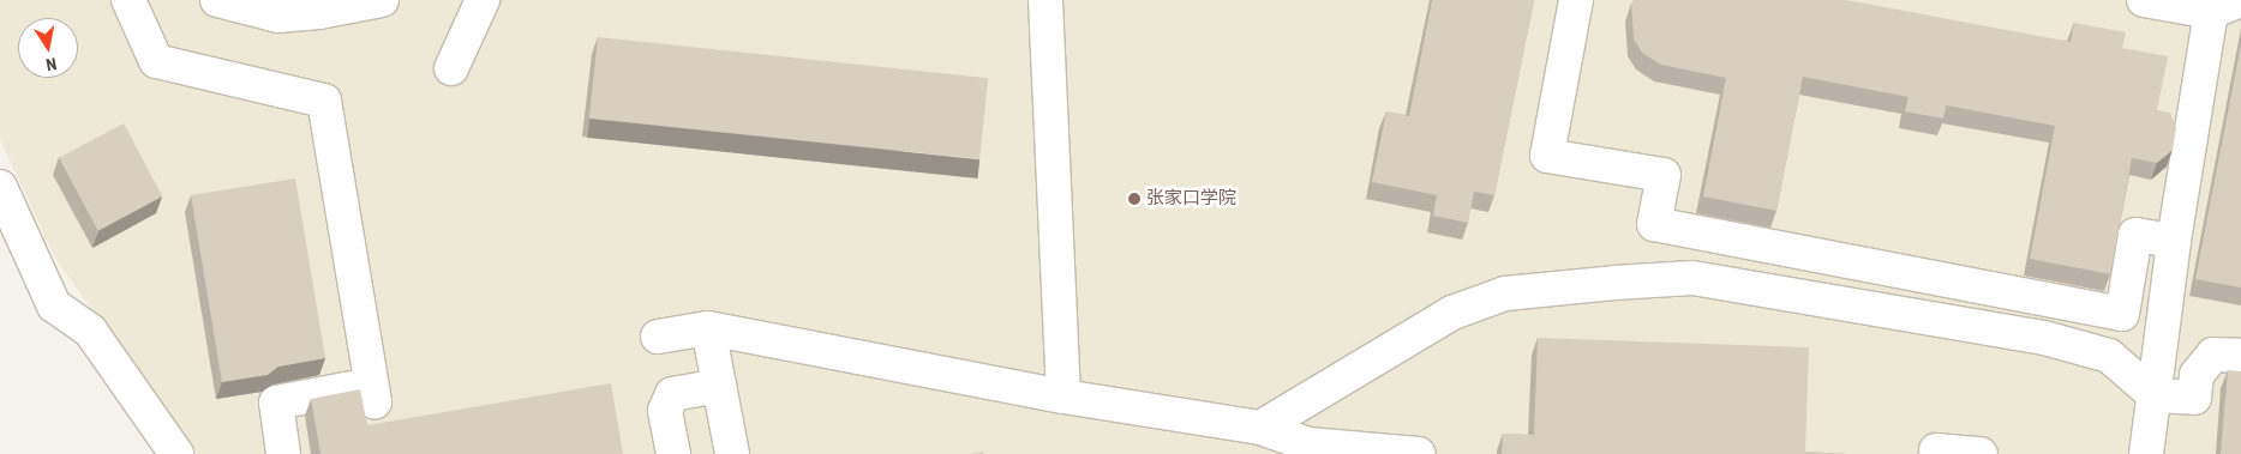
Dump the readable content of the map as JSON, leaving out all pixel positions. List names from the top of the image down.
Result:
{
  "places": ["张家口学院"],
  "north": "bottom"
}
